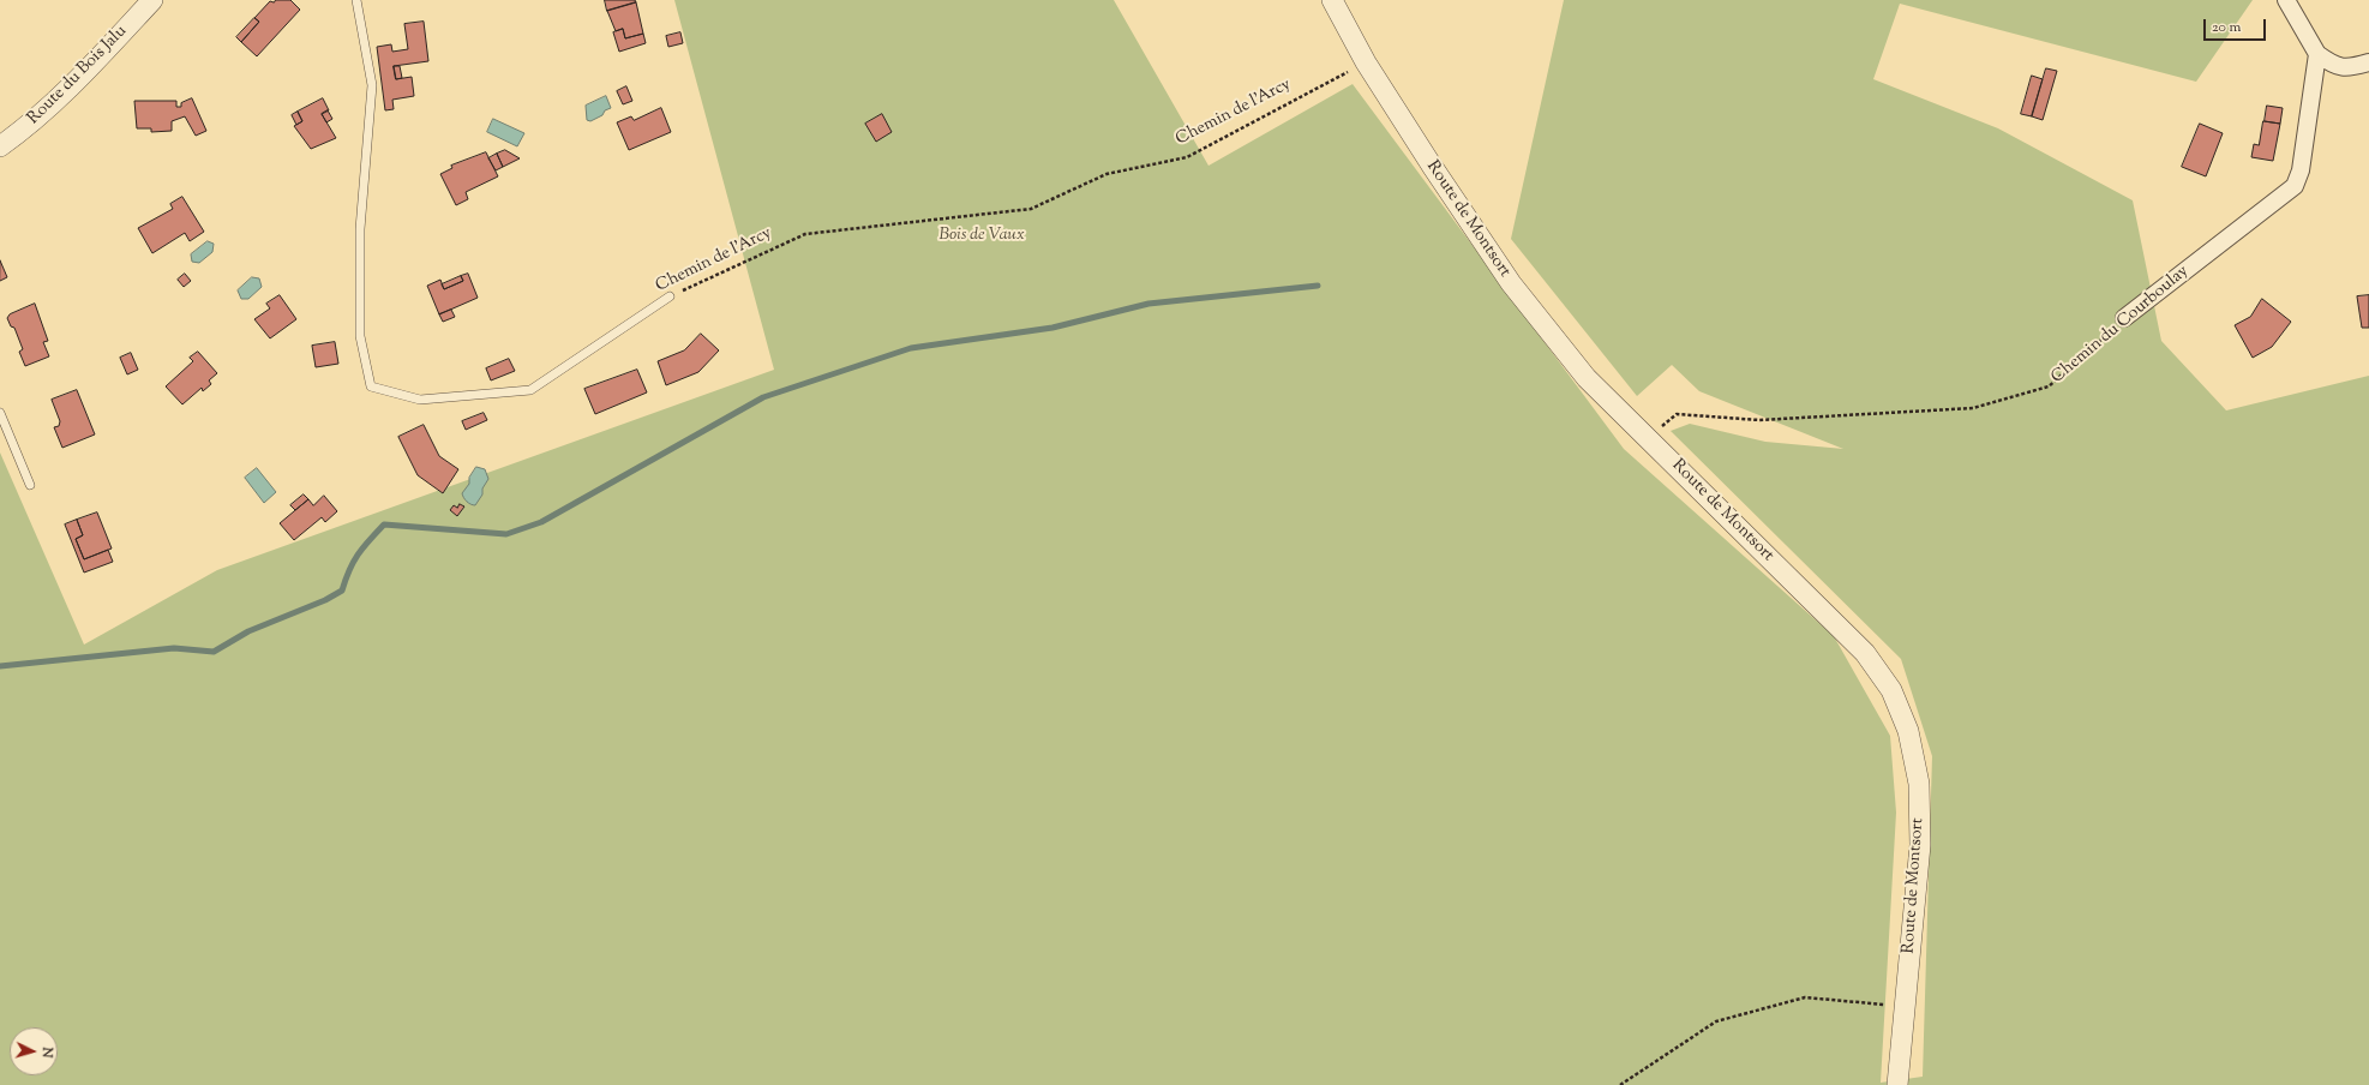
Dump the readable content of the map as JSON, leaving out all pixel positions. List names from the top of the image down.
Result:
{
  "streets": {
    "street": ["Route du Bois Jalu", "Route de Montsort", "Chemin du Courboulay"],
    "lane": ["Chemin de l'Arcy"]
  },
  "crossings": [
    ["Chemin de l'Arcy", "Route de Montsort"],
    ["Route de Montsort", "Chemin du Courboulay"]
  ],
  "parks": ["Bois de Vaux"],
  "scale_bar": "20 m",
  "north": "right"
}
